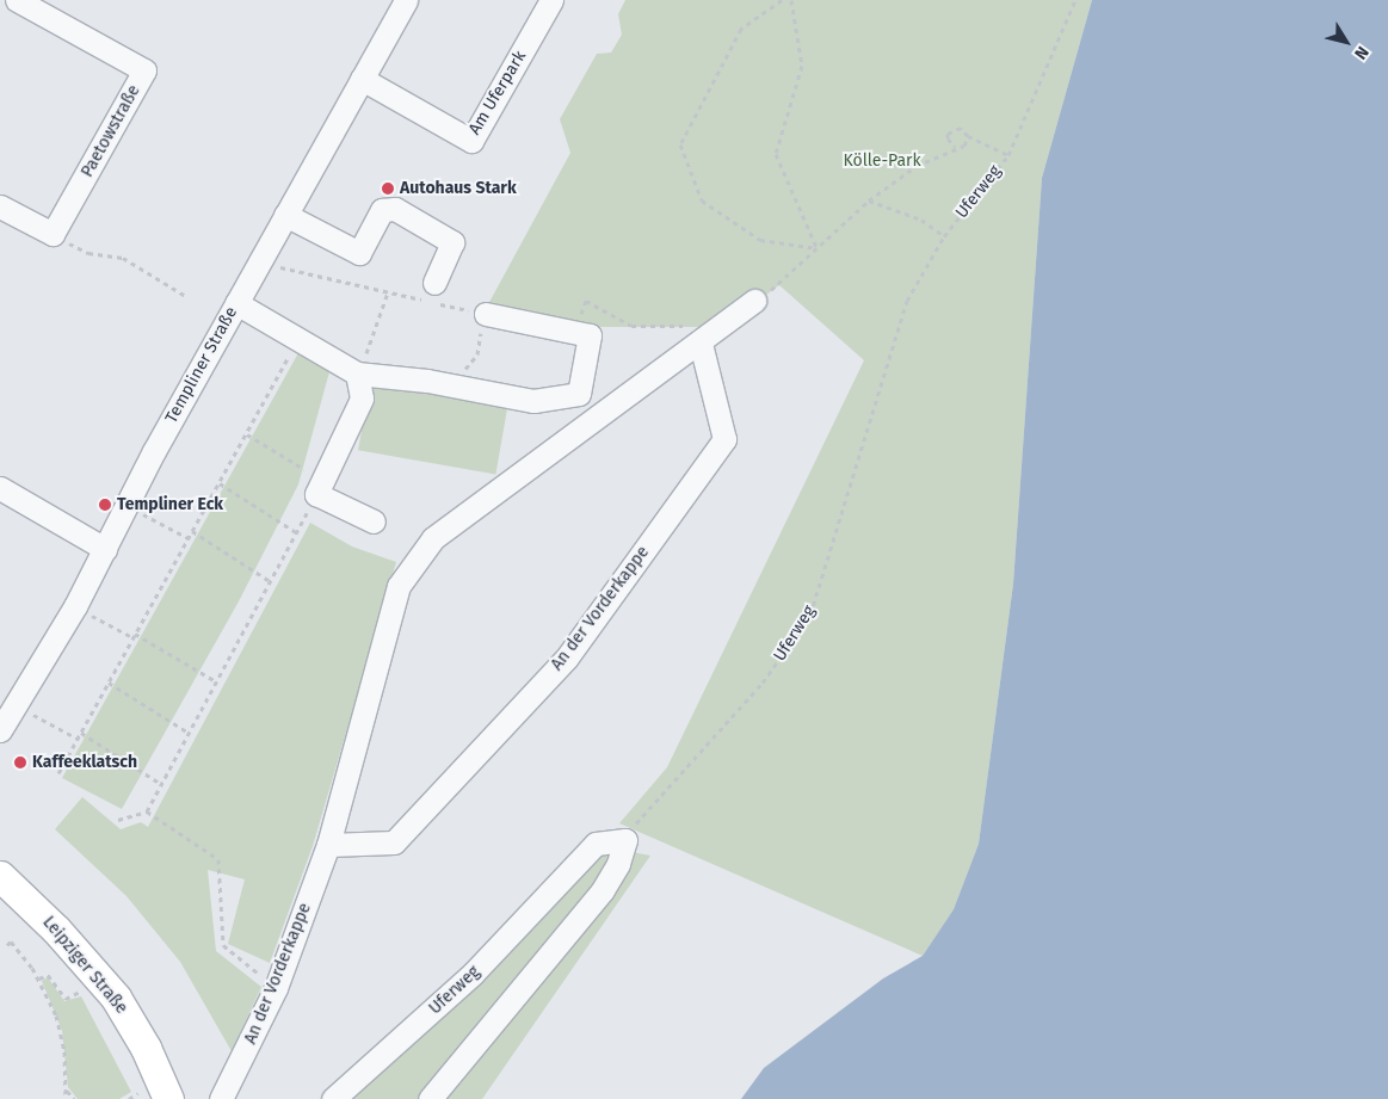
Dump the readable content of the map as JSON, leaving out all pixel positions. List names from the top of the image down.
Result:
{
  "streets": {
    "main road": ["Leipziger Straße"],
    "street": [
      "Am Uferpark",
      "Paetowstraße",
      "Uferweg",
      "Templiner Straße",
      "An der Vorderkappe"
    ]
  },
  "crossings": [
    ["Am Uferpark", "Templiner Straße"]
  ],
  "parks": ["Kölle-Park"],
  "places": ["Autohaus Stark", "Templiner Eck", "Kaffeeklatsch"],
  "north": "bottom right"
}
